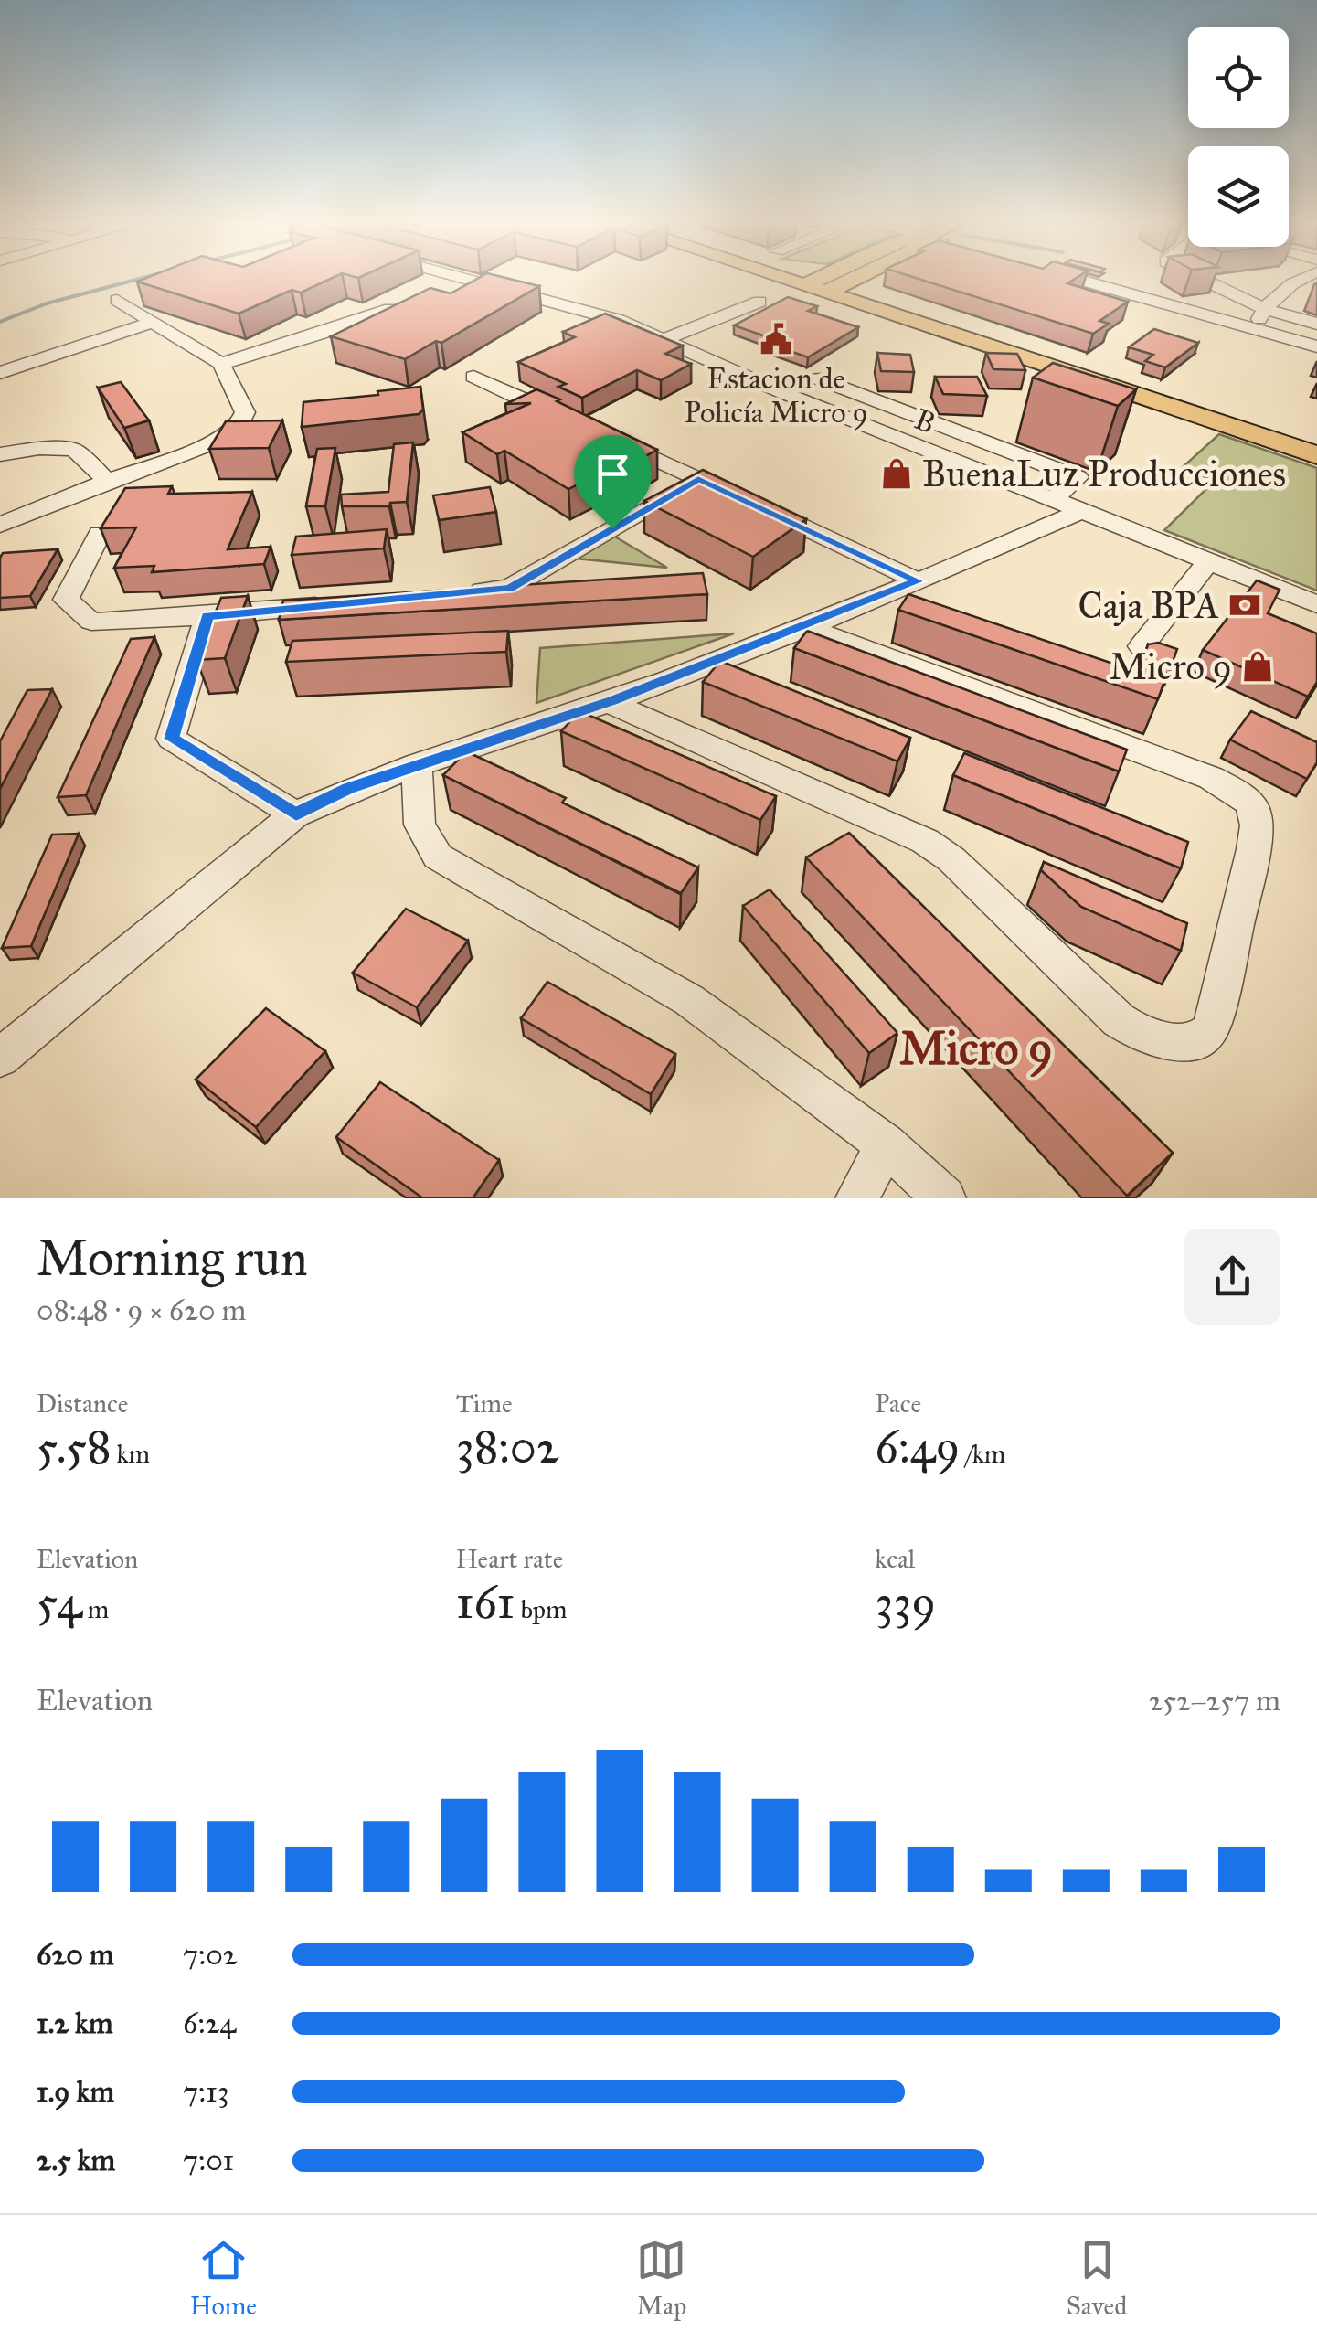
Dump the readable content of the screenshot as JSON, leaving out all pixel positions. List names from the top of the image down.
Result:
{
  "streets": {
    "street": ["B"]
  },
  "districts": ["Micro 9"],
  "places": {
    "public building": ["Estacion de Policía Micro 9"],
    "shop": ["BuenaLuz Producciones", "Micro 9"],
    "bank": ["Caja BPA"]
  },
  "page": {
    "heading": ["Morning run", "08:48 · 9 × 620 m"],
    "stats": [
      ["Distance", "5.58 km"],
      ["Time", "38:02"],
      ["Pace", "6:49 /km"],
      ["Elevation", "54 m"],
      ["Heart rate", "161 bpm"],
      ["kcal", "339"]
    ],
    "chart": ["Elevation", "252–257 m"],
    "list": [
      {
        "name": "620 m",
        "note": "7:02"
      },
      {
        "name": "1.2 km",
        "note": "6:24"
      },
      {
        "name": "1.9 km",
        "note": "7:13"
      },
      {
        "name": "2.5 km",
        "note": "7:01"
      }
    ],
    "tabs": ["Home", "Map", "Saved"]
  }
}
